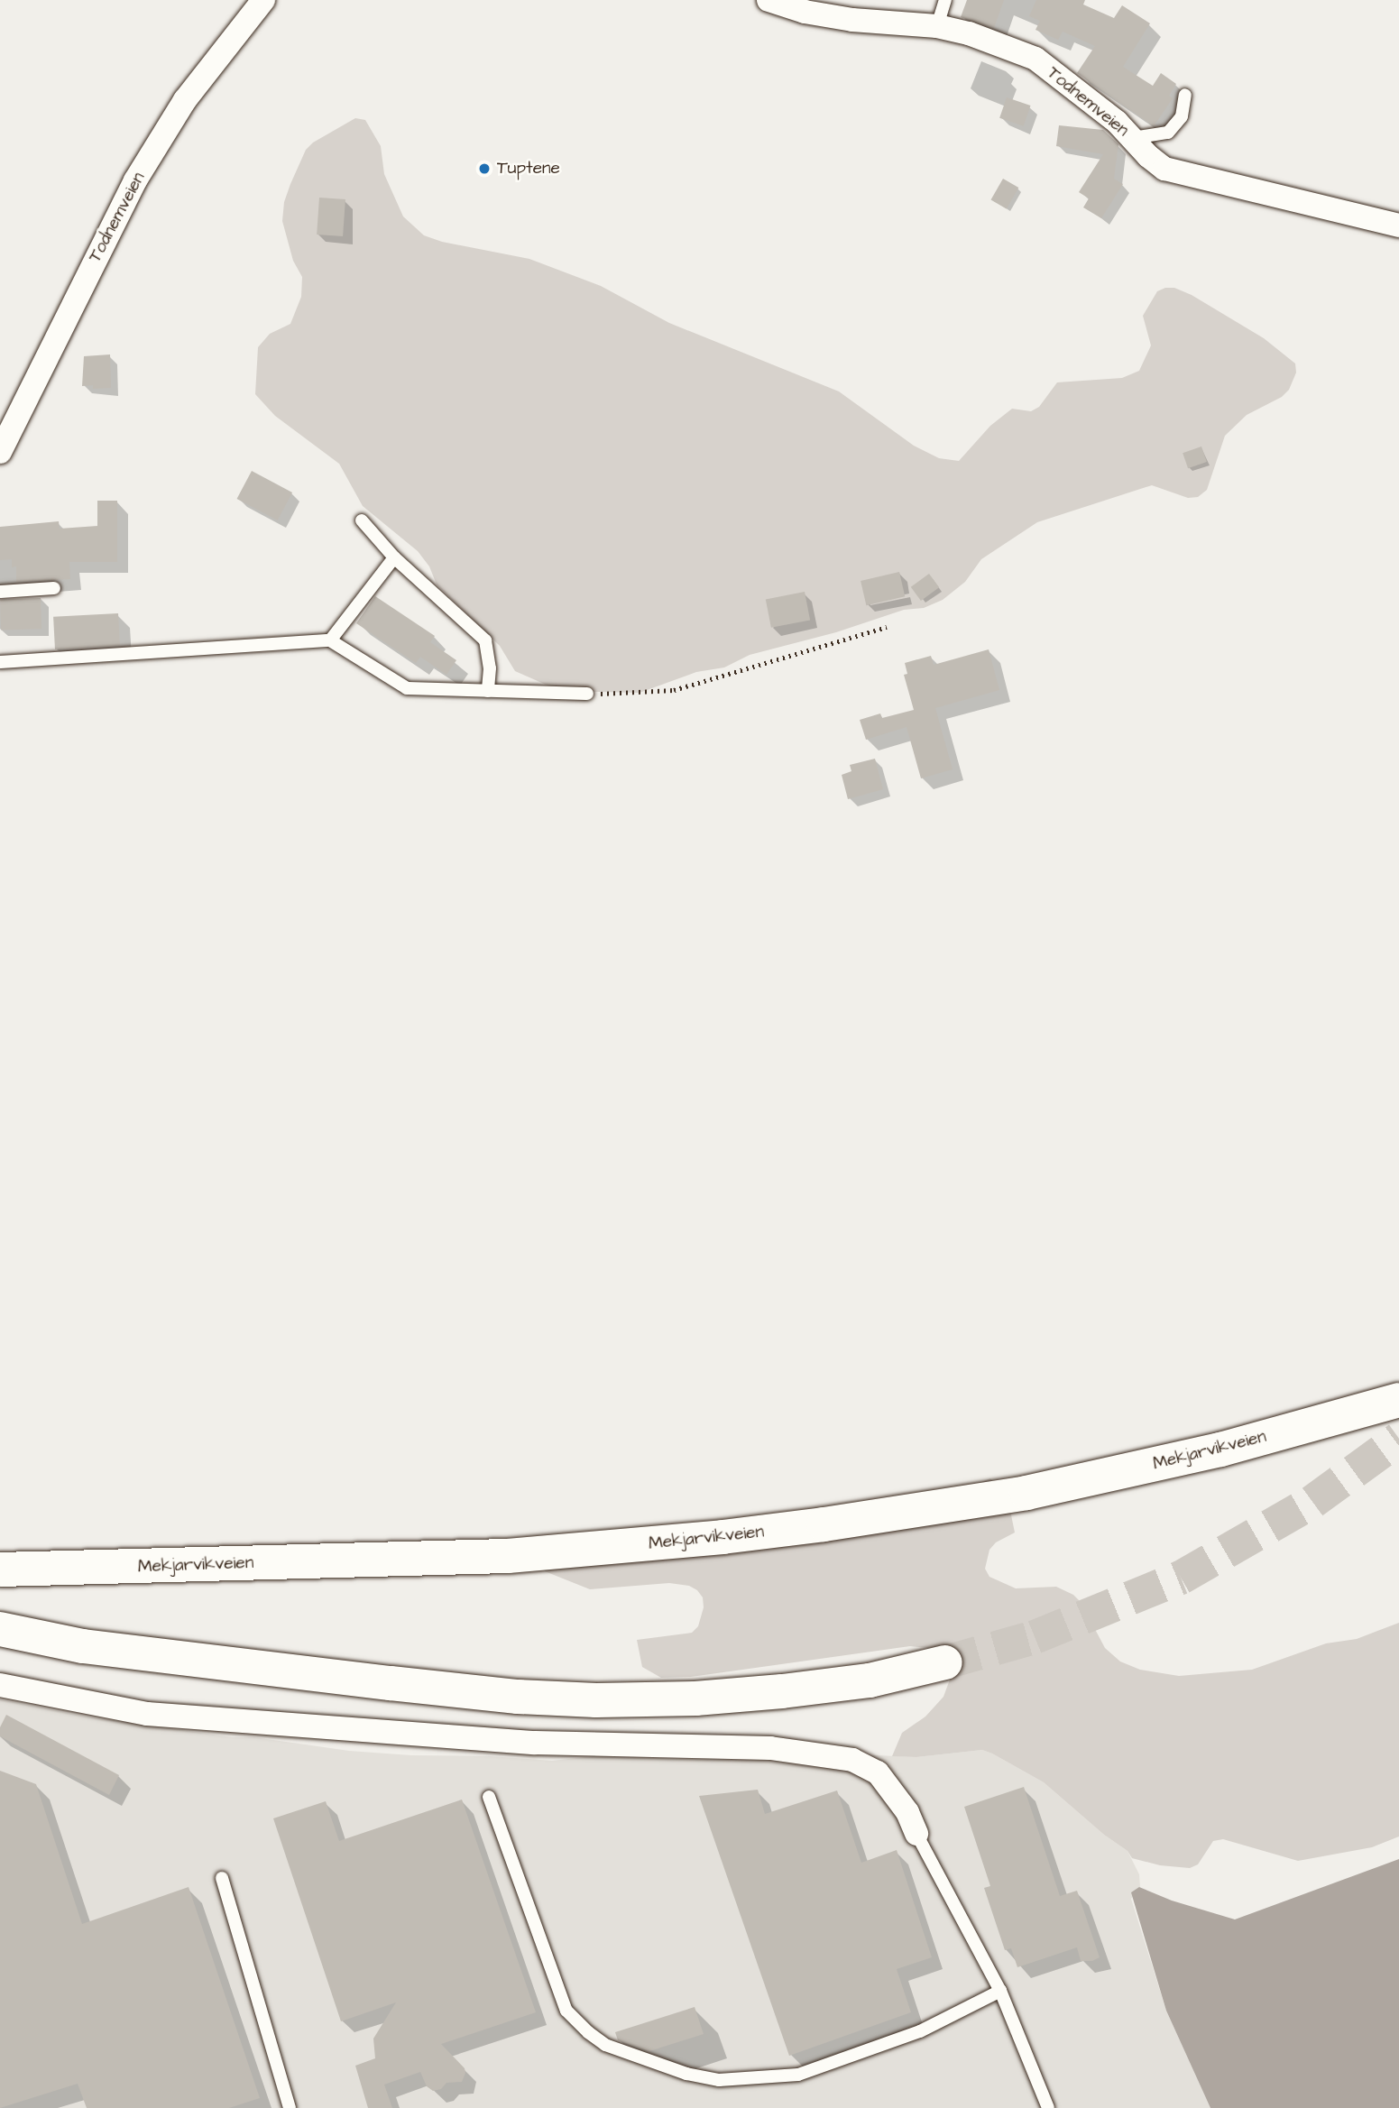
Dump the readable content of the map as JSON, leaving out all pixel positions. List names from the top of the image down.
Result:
{
  "streets": {
    "main road": ["Mekjarvikveien"],
    "street": ["Todnemveien"]
  },
  "places": ["Tuptene"]
}
